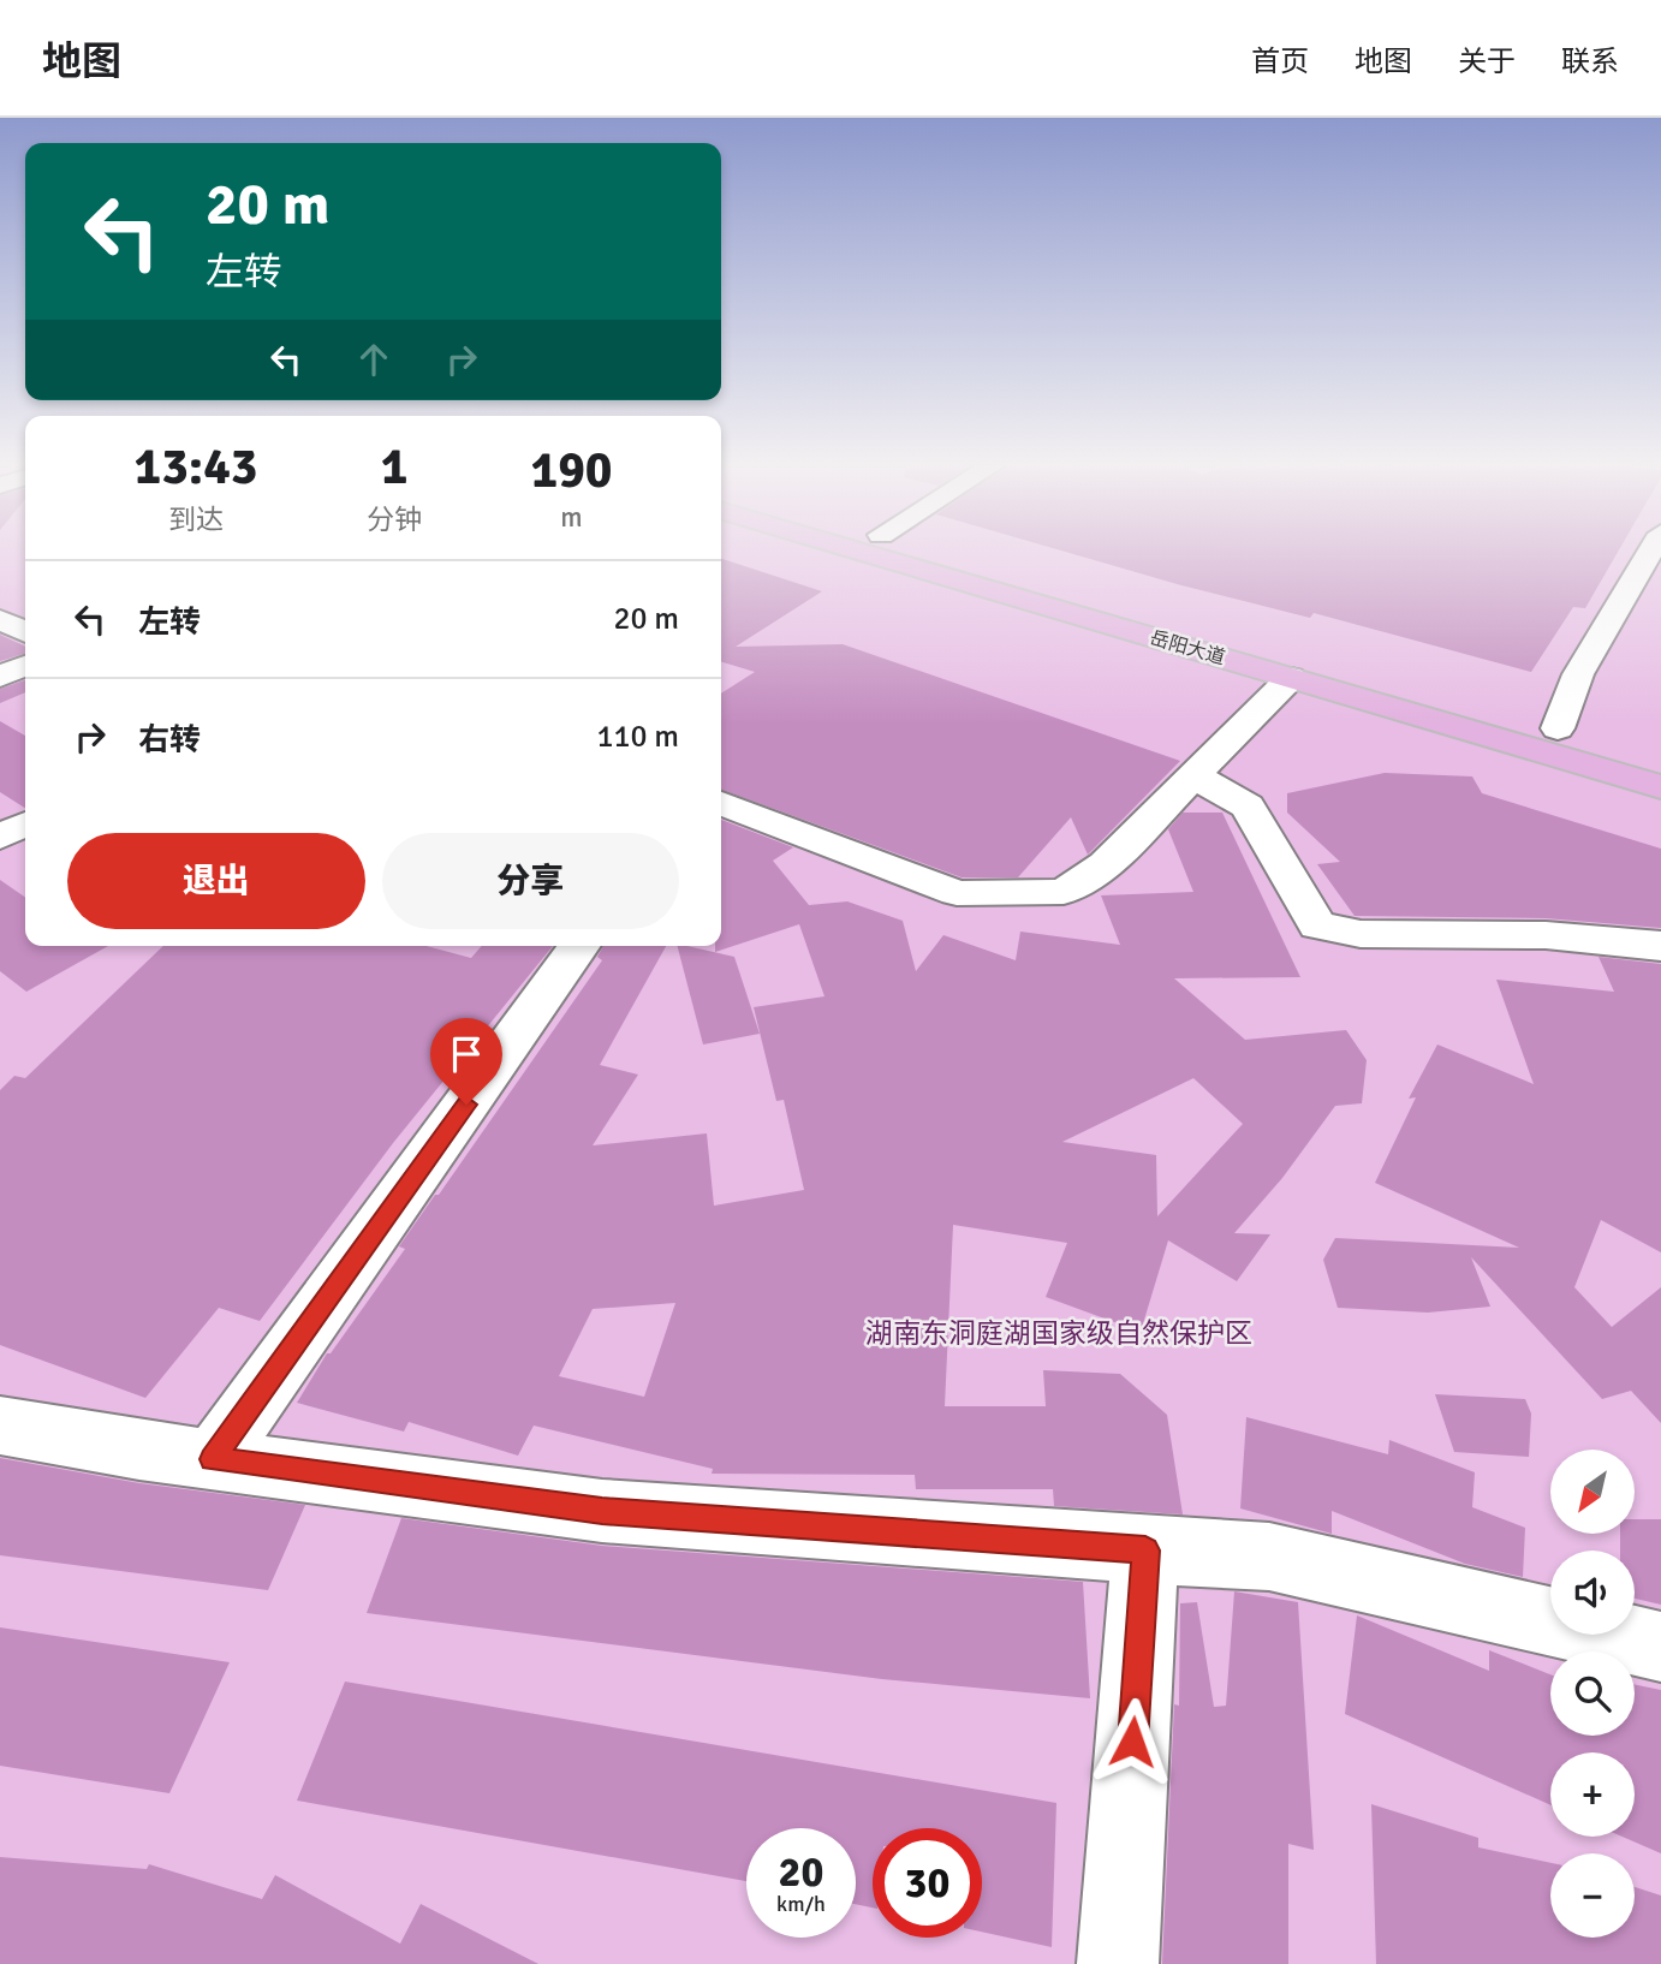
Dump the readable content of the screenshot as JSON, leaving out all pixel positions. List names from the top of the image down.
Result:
{
  "streets": {
    "main road": ["岳阳大道"]
  },
  "parks": ["湖南东洞庭湖国家级自然保护区"],
  "north": "bottom left",
  "page": {
    "header": "地图",
    "nav": [
      "首页",
      "地图",
      "关于",
      "联系"
    ],
    "turn": ["20 m", "左转"],
    "eta": [
      "13:43",
      "到达",
      "1",
      "分钟",
      "190",
      "m"
    ],
    "list": [
      {
        "name": "左转",
        "value": "20 m"
      },
      {
        "name": "右转",
        "value": "110 m"
      }
    ],
    "buttons": ["退出", "分享"],
    "map_buttons": ["+", "−"],
    "speed": "20 km/h",
    "limit": "30"
  }
}
